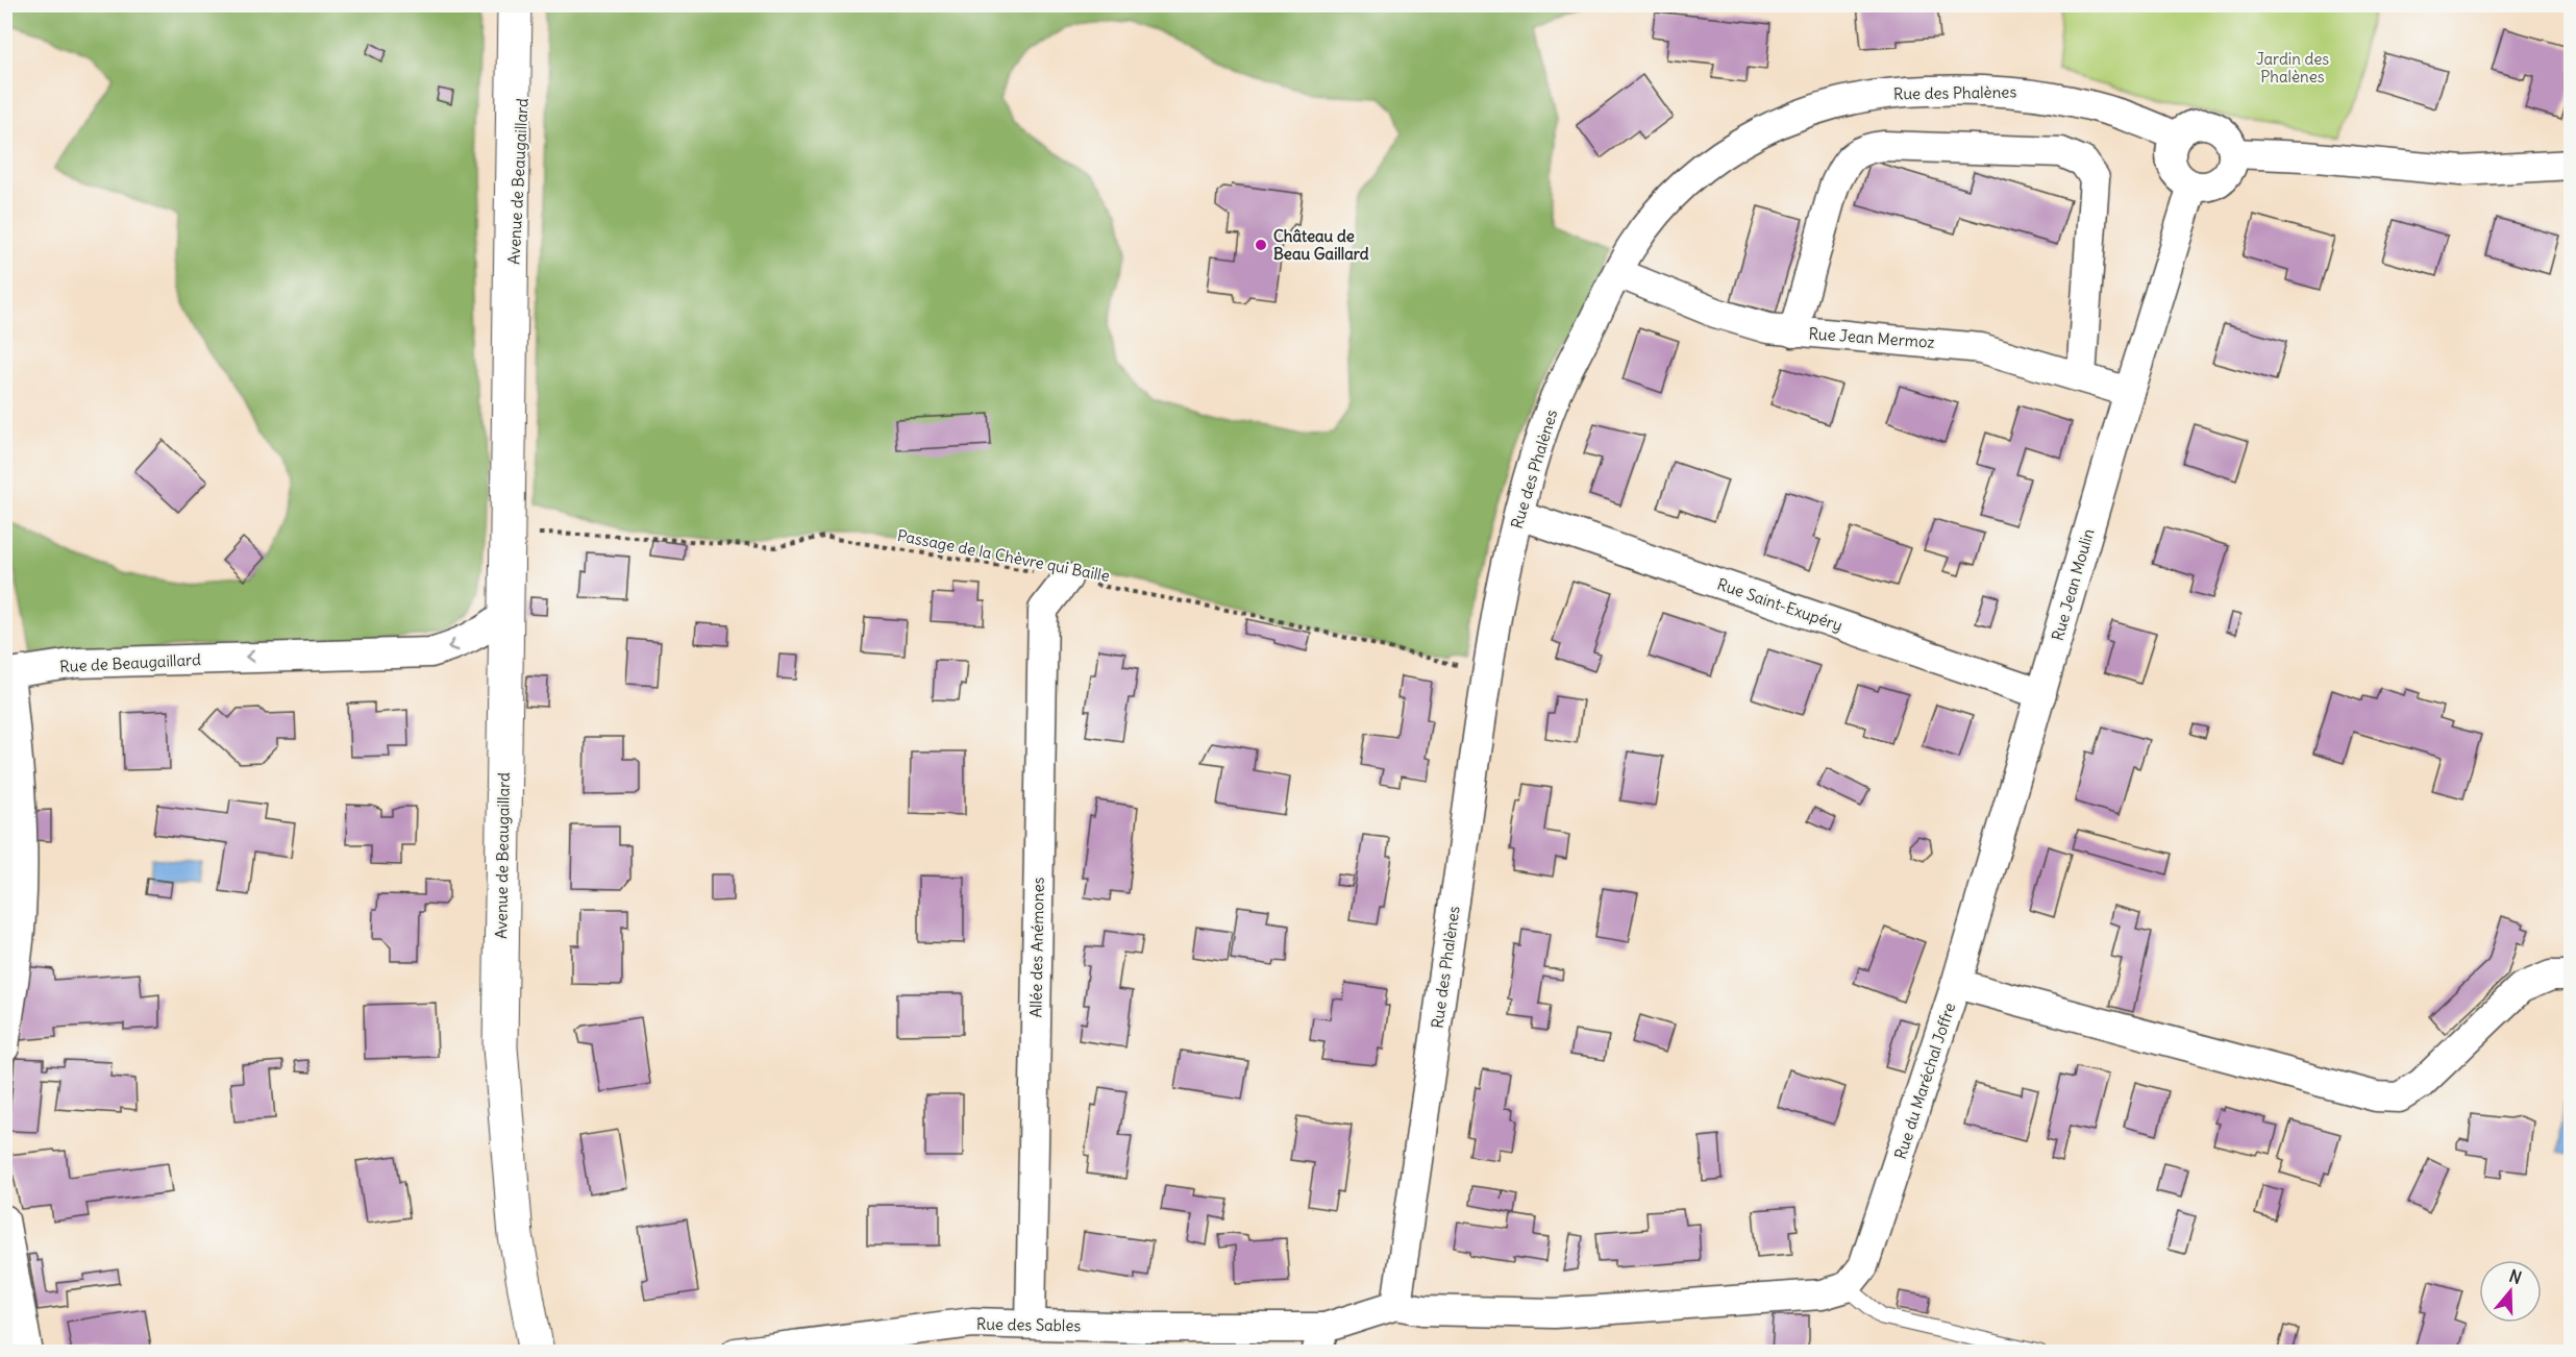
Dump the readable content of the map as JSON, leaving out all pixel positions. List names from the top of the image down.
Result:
{
  "streets": {
    "main road": ["Avenue de Beaugaillard"],
    "street": [
      "Rue des Phalènes",
      "Rue Jean Mermoz",
      "Rue Jean Moulin",
      "Rue Saint-Exupéry",
      "Rue de Beaugaillard",
      "Allée des Anémones",
      "Rue du Maréchal Joffre",
      "Rue des Sables"
    ],
    "path": ["Passage de la Chèvre qui Baille"]
  },
  "crossings": [
    ["Rue des Phalènes", "Rue Jean Mermoz"],
    ["Rue des Phalènes", "Passage de la Chèvre qui Baille"],
    ["Rue des Phalènes", "Rue Jean Moulin"],
    ["Rue des Phalènes", "Rue Saint-Exupéry"],
    ["Avenue de Beaugaillard", "Passage de la Chèvre qui Baille"],
    ["Avenue de Beaugaillard", "Rue de Beaugaillard"],
    ["Rue Jean Mermoz", "Rue Jean Moulin"],
    ["Passage de la Chèvre qui Baille", "Allée des Anémones"],
    ["Rue Jean Moulin", "Rue Saint-Exupéry"],
    ["Rue Jean Moulin", "Rue du Maréchal Joffre"],
    ["Allée des Anémones", "Rue des Sables"]
  ],
  "parks": ["Jardin des Phalènes"],
  "places": ["Château de Beau Gaillard"],
  "north": "top"
}
